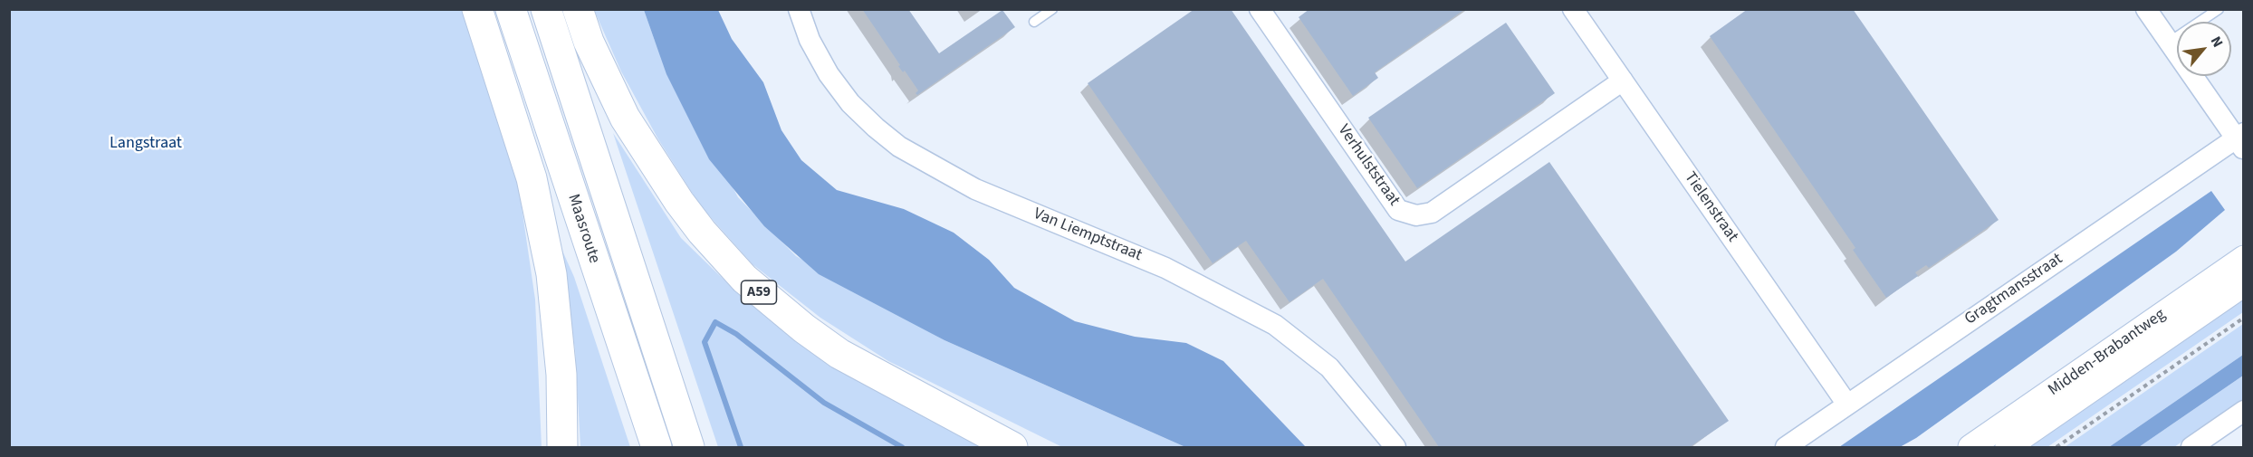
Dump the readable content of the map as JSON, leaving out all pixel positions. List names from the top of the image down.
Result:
{
  "streets": {
    "highway": ["Maasroute", "A59"],
    "street": [
      "Verhulststraat",
      "Tielenstraat",
      "Van Liemptstraat",
      "Gragtmansstraat",
      "Midden-Brabantweg"
    ]
  },
  "crossings": [
    ["Verhulststraat", "Tielenstraat"],
    ["Tielenstraat", "Gragtmansstraat"]
  ],
  "parks": ["Langstraat"],
  "north": "top right"
}
